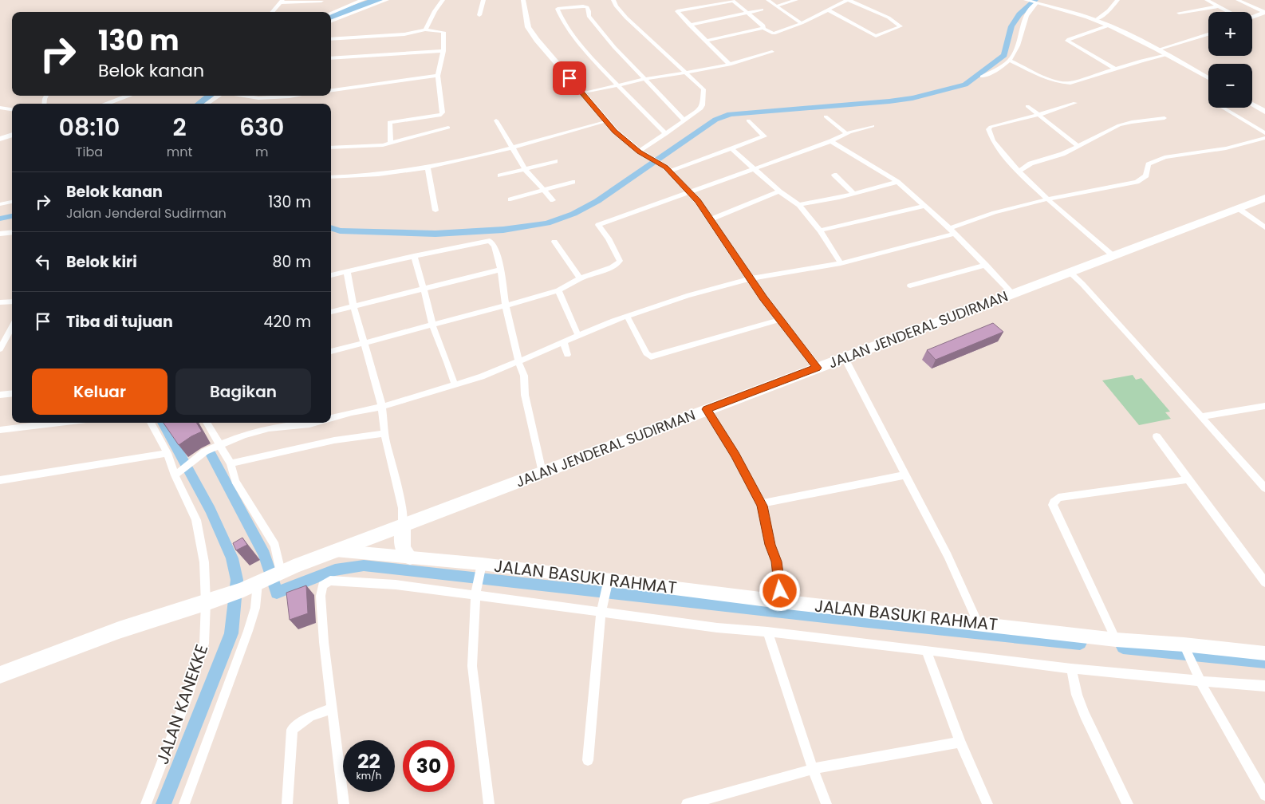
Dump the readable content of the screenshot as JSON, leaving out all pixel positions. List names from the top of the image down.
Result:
{
  "streets": {
    "highway": ["JALAN JENDERAL SUDIRMAN"],
    "main road": ["JALAN BASUKI RAHMAT"],
    "street": ["JALAN KANEKKE"]
  },
  "crossings": [
    ["JALAN JENDERAL SUDIRMAN", "JALAN BASUKI RAHMAT"],
    ["JALAN JENDERAL SUDIRMAN", "JALAN KANEKKE"]
  ],
  "page": {
    "map_buttons": ["+", "−"],
    "turn": ["130 m", "Belok kanan"],
    "eta": [
      "08:10",
      "Tiba",
      "2",
      "mnt",
      "630",
      "m"
    ],
    "list": [
      {
        "name": "Belok kanan",
        "note": "Jalan Jenderal Sudirman",
        "value": "130 m"
      },
      {
        "name": "Belok kiri",
        "value": "80 m"
      },
      {
        "name": "Tiba di tujuan",
        "value": "420 m"
      }
    ],
    "buttons": ["Keluar", "Bagikan"],
    "speed": "22 km/h",
    "limit": "30"
  }
}
